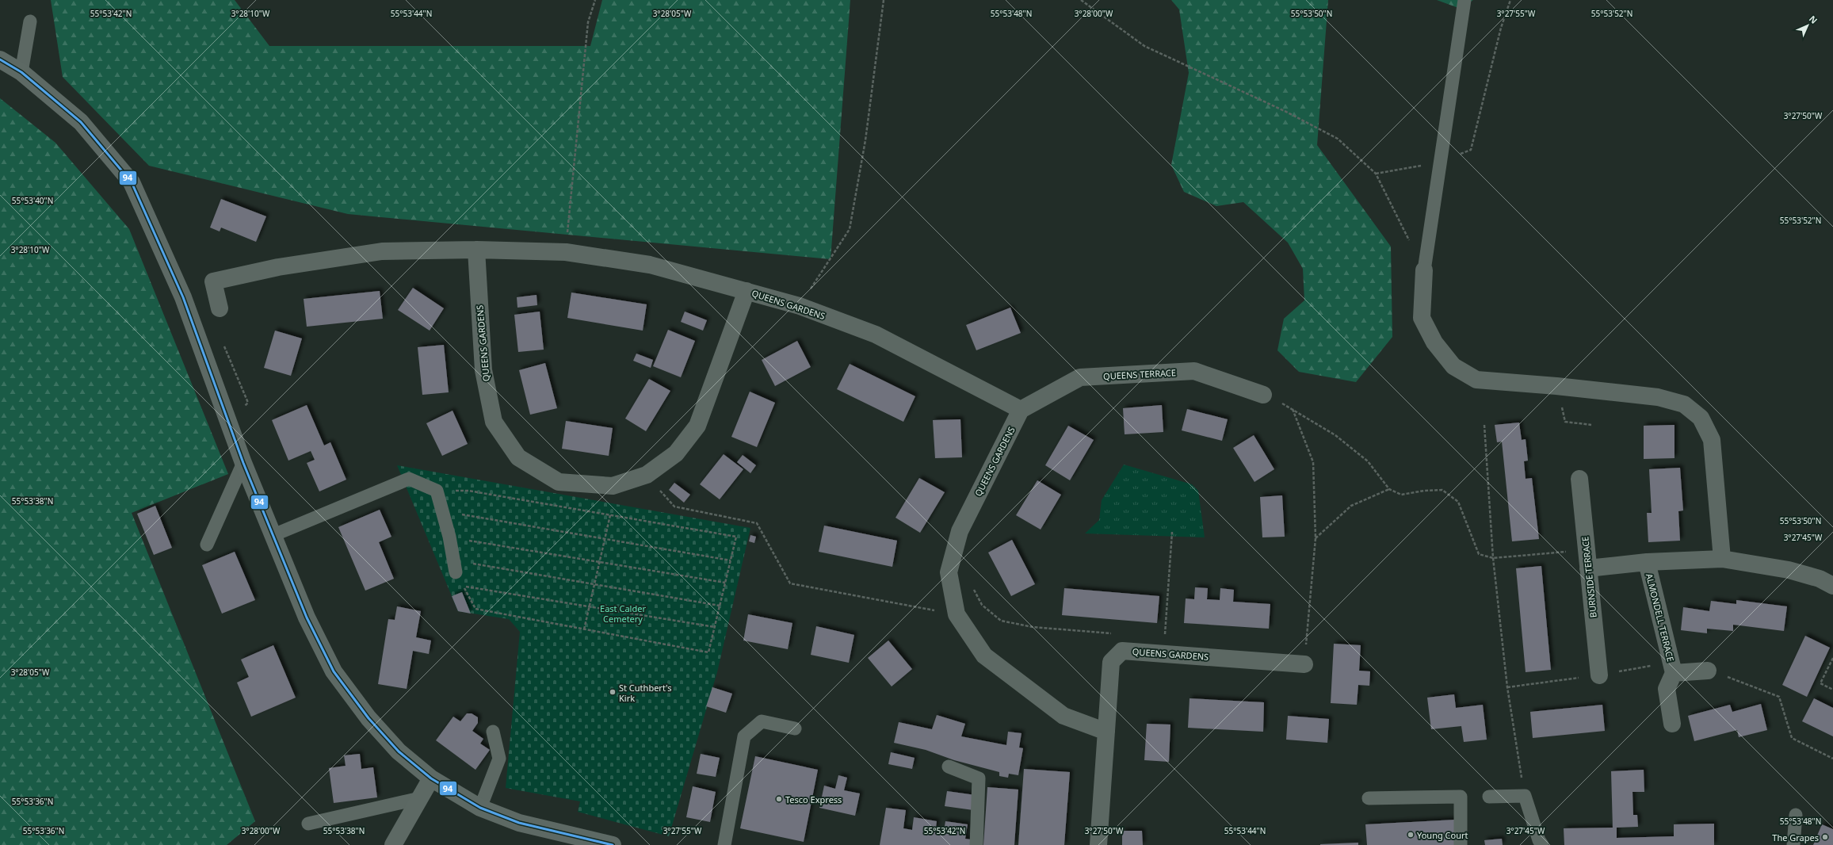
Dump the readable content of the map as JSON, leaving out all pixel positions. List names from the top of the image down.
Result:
{
  "streets": {
    "street": [
      "QUEENS GARDENS",
      "QUEENS TERRACE",
      "BURNSIDE TERRACE",
      "ALMONDELL TERRACE"
    ]
  },
  "crossings": [
    ["QUEENS GARDENS", "QUEENS TERRACE"],
    ["BURNSIDE TERRACE", "ALMONDELL TERRACE"]
  ],
  "parks": ["East Calder Cemetery"],
  "places": [
    "St Cuthbert's Kirk",
    "Tesco Express",
    "Young Court",
    "The Grapes"
  ],
  "lines": ["transit line 94"],
  "north": "top right",
  "coordinates": [
    "55°53'42\"N",
    "3°28'10\"W",
    "55°53'44\"N",
    "3°28'05\"W",
    "55°53'48\"N",
    "3°28'00\"W",
    "55°53'50\"N",
    "3°27'55\"W",
    "55°53'52\"N",
    "3°27'50\"W",
    "55°53'40\"N",
    "55°53'38\"N",
    "3°27'45\"W",
    "55°53'36\"N"
  ]
}
